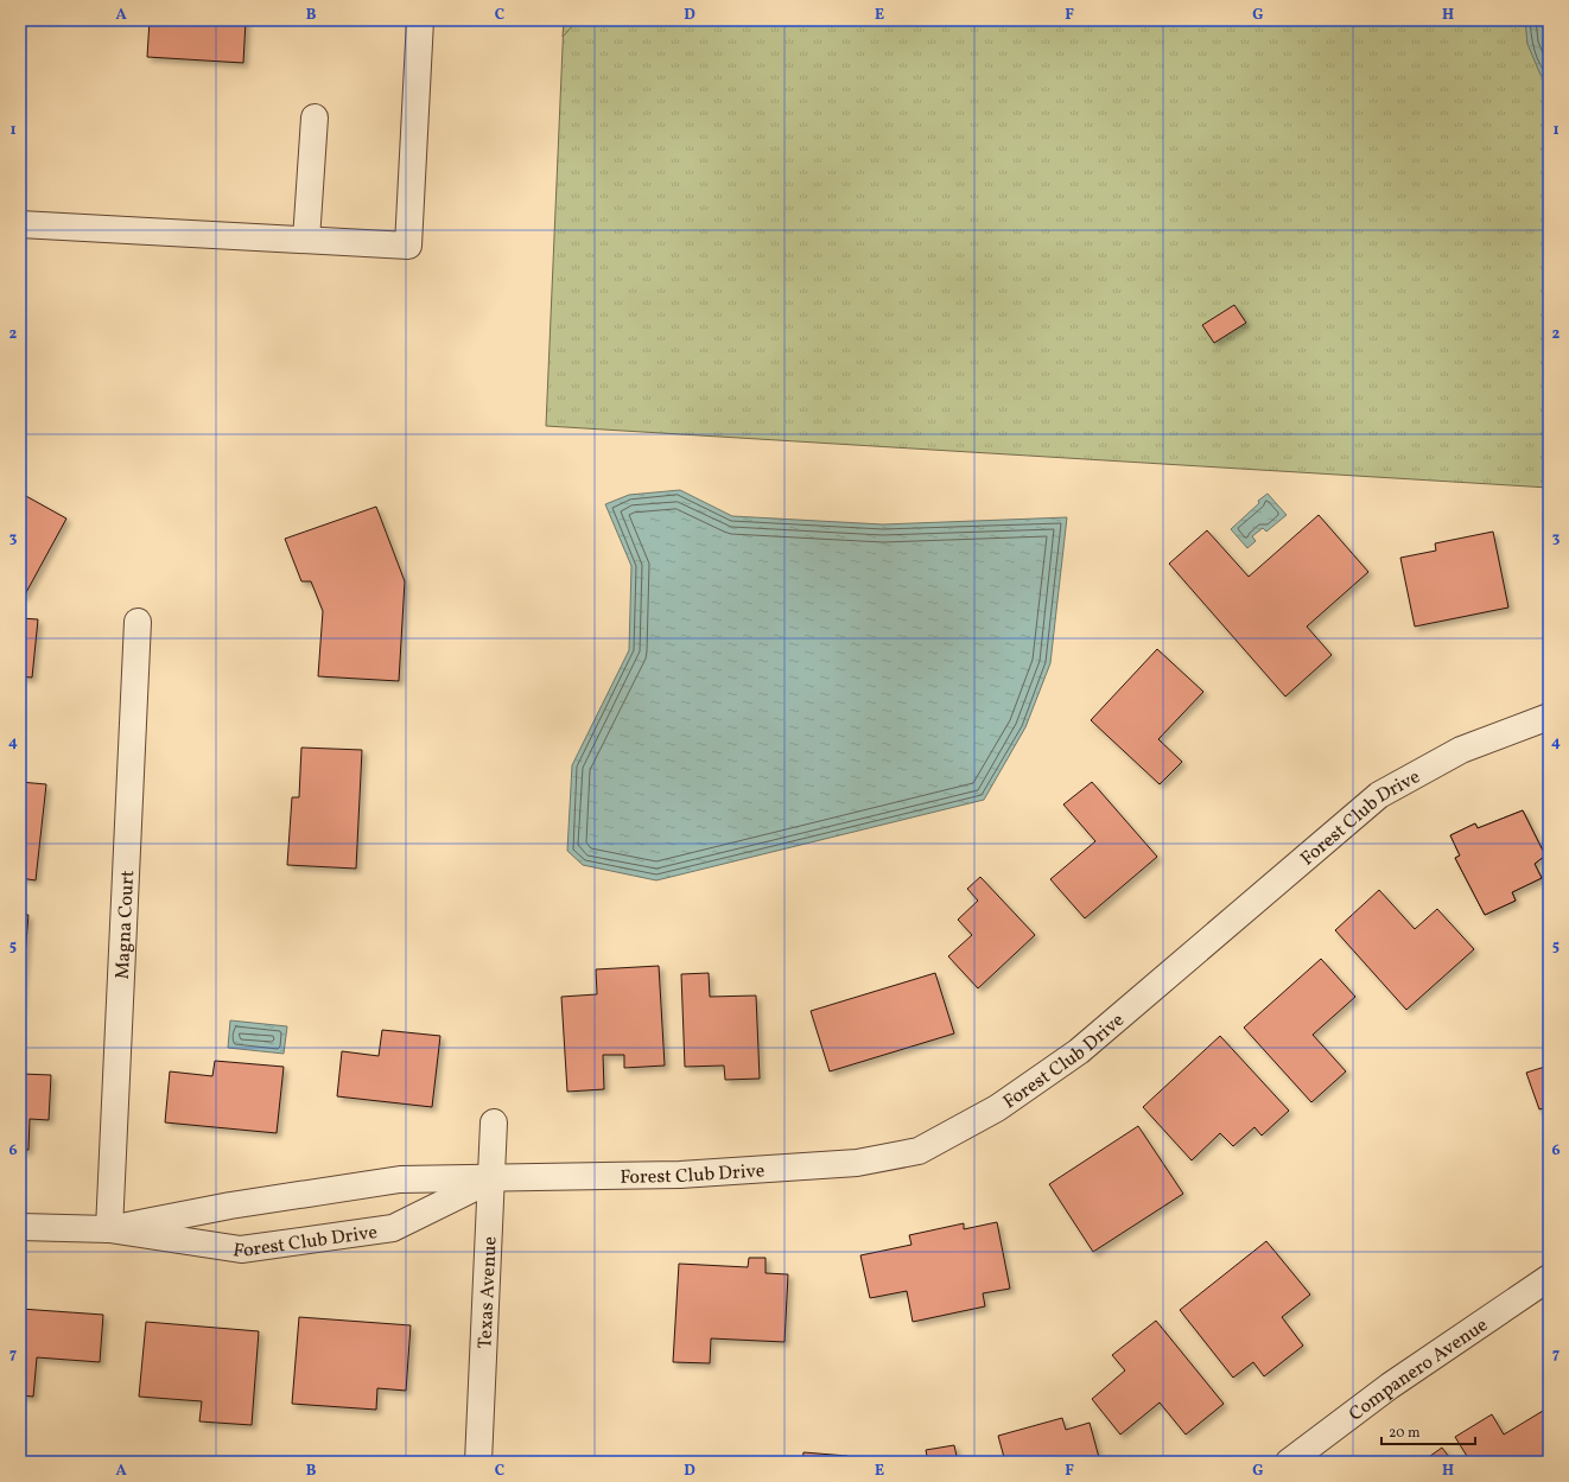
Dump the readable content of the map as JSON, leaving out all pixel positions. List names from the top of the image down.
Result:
{
  "streets": {
    "street": [
      "Forest Club Drive",
      "Magna Court",
      "Texas Avenue",
      "Companero Avenue"
    ]
  },
  "crossings": [
    ["Forest Club Drive", "Magna Court"],
    ["Forest Club Drive", "Texas Avenue"]
  ],
  "scale_bar": "20 m",
  "grid": {
    "columns": [
      "A",
      "B",
      "C",
      "D",
      "E",
      "F",
      "G",
      "H"
    ],
    "rows": [
      "1",
      "2",
      "3",
      "4",
      "5",
      "6",
      "7"
    ]
  }
}
